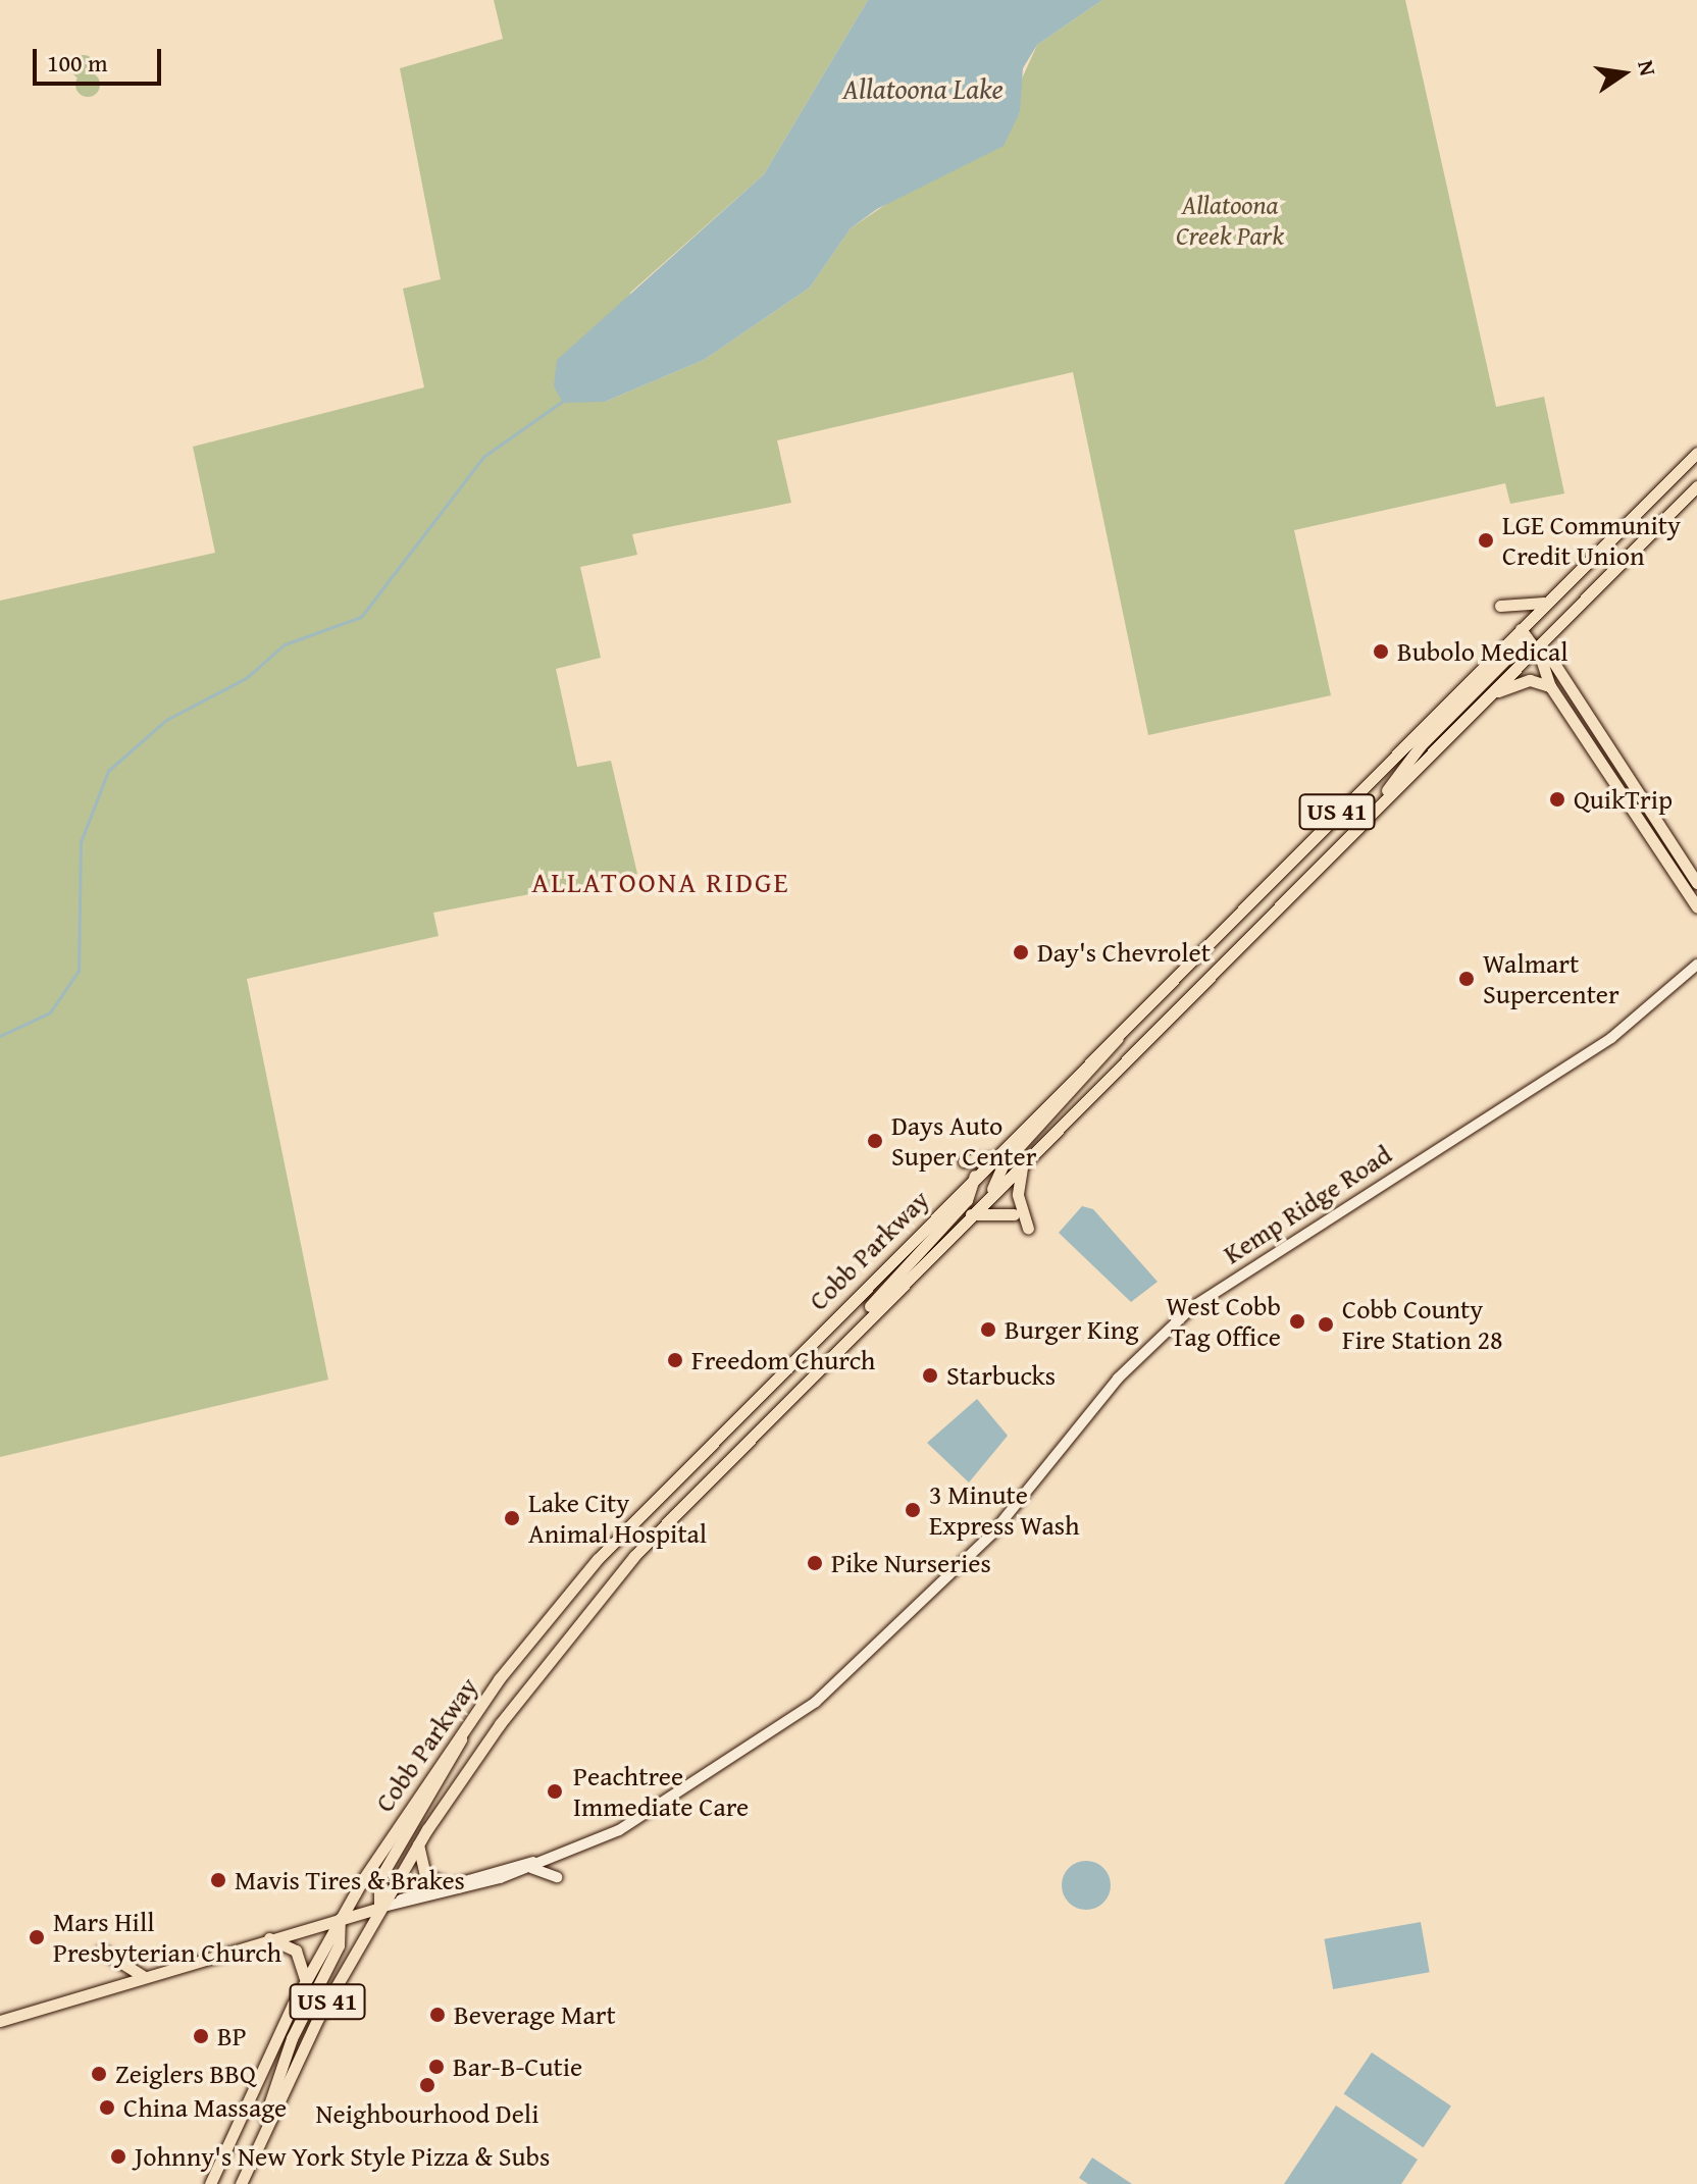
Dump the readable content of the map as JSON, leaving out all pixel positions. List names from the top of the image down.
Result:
{
  "streets": {
    "main road": ["US 41", "Cobb Parkway"],
    "street": ["Kemp Ridge Road"]
  },
  "districts": ["ALLATOONA RIDGE"],
  "water": ["Allatoona Lake"],
  "parks": ["Allatoona Creek Park"],
  "places": [
    "LGE Community Credit Union",
    "Bubolo Medical",
    "QuikTrip",
    "Day's Chevrolet",
    "Walmart Supercenter",
    "Days Auto Super Center",
    "West Cobb Tag Office",
    "Cobb County Fire Station 28",
    "Burger King",
    "Freedom Church",
    "Starbucks",
    "3 Minute Express Wash",
    "Lake City Animal Hospital",
    "Pike Nurseries",
    "Peachtree Immediate Care",
    "Mavis Tires & Brakes",
    "Mars Hill Presbyterian Church",
    "Beverage Mart",
    "BP",
    "Bar-B-Cutie",
    "Zeiglers BBQ",
    "Neighbourhood Deli",
    "China Massage",
    "Johnny's New York Style Pizza & Subs"
  ],
  "scale_bar": "100 m",
  "north": "right"
}
